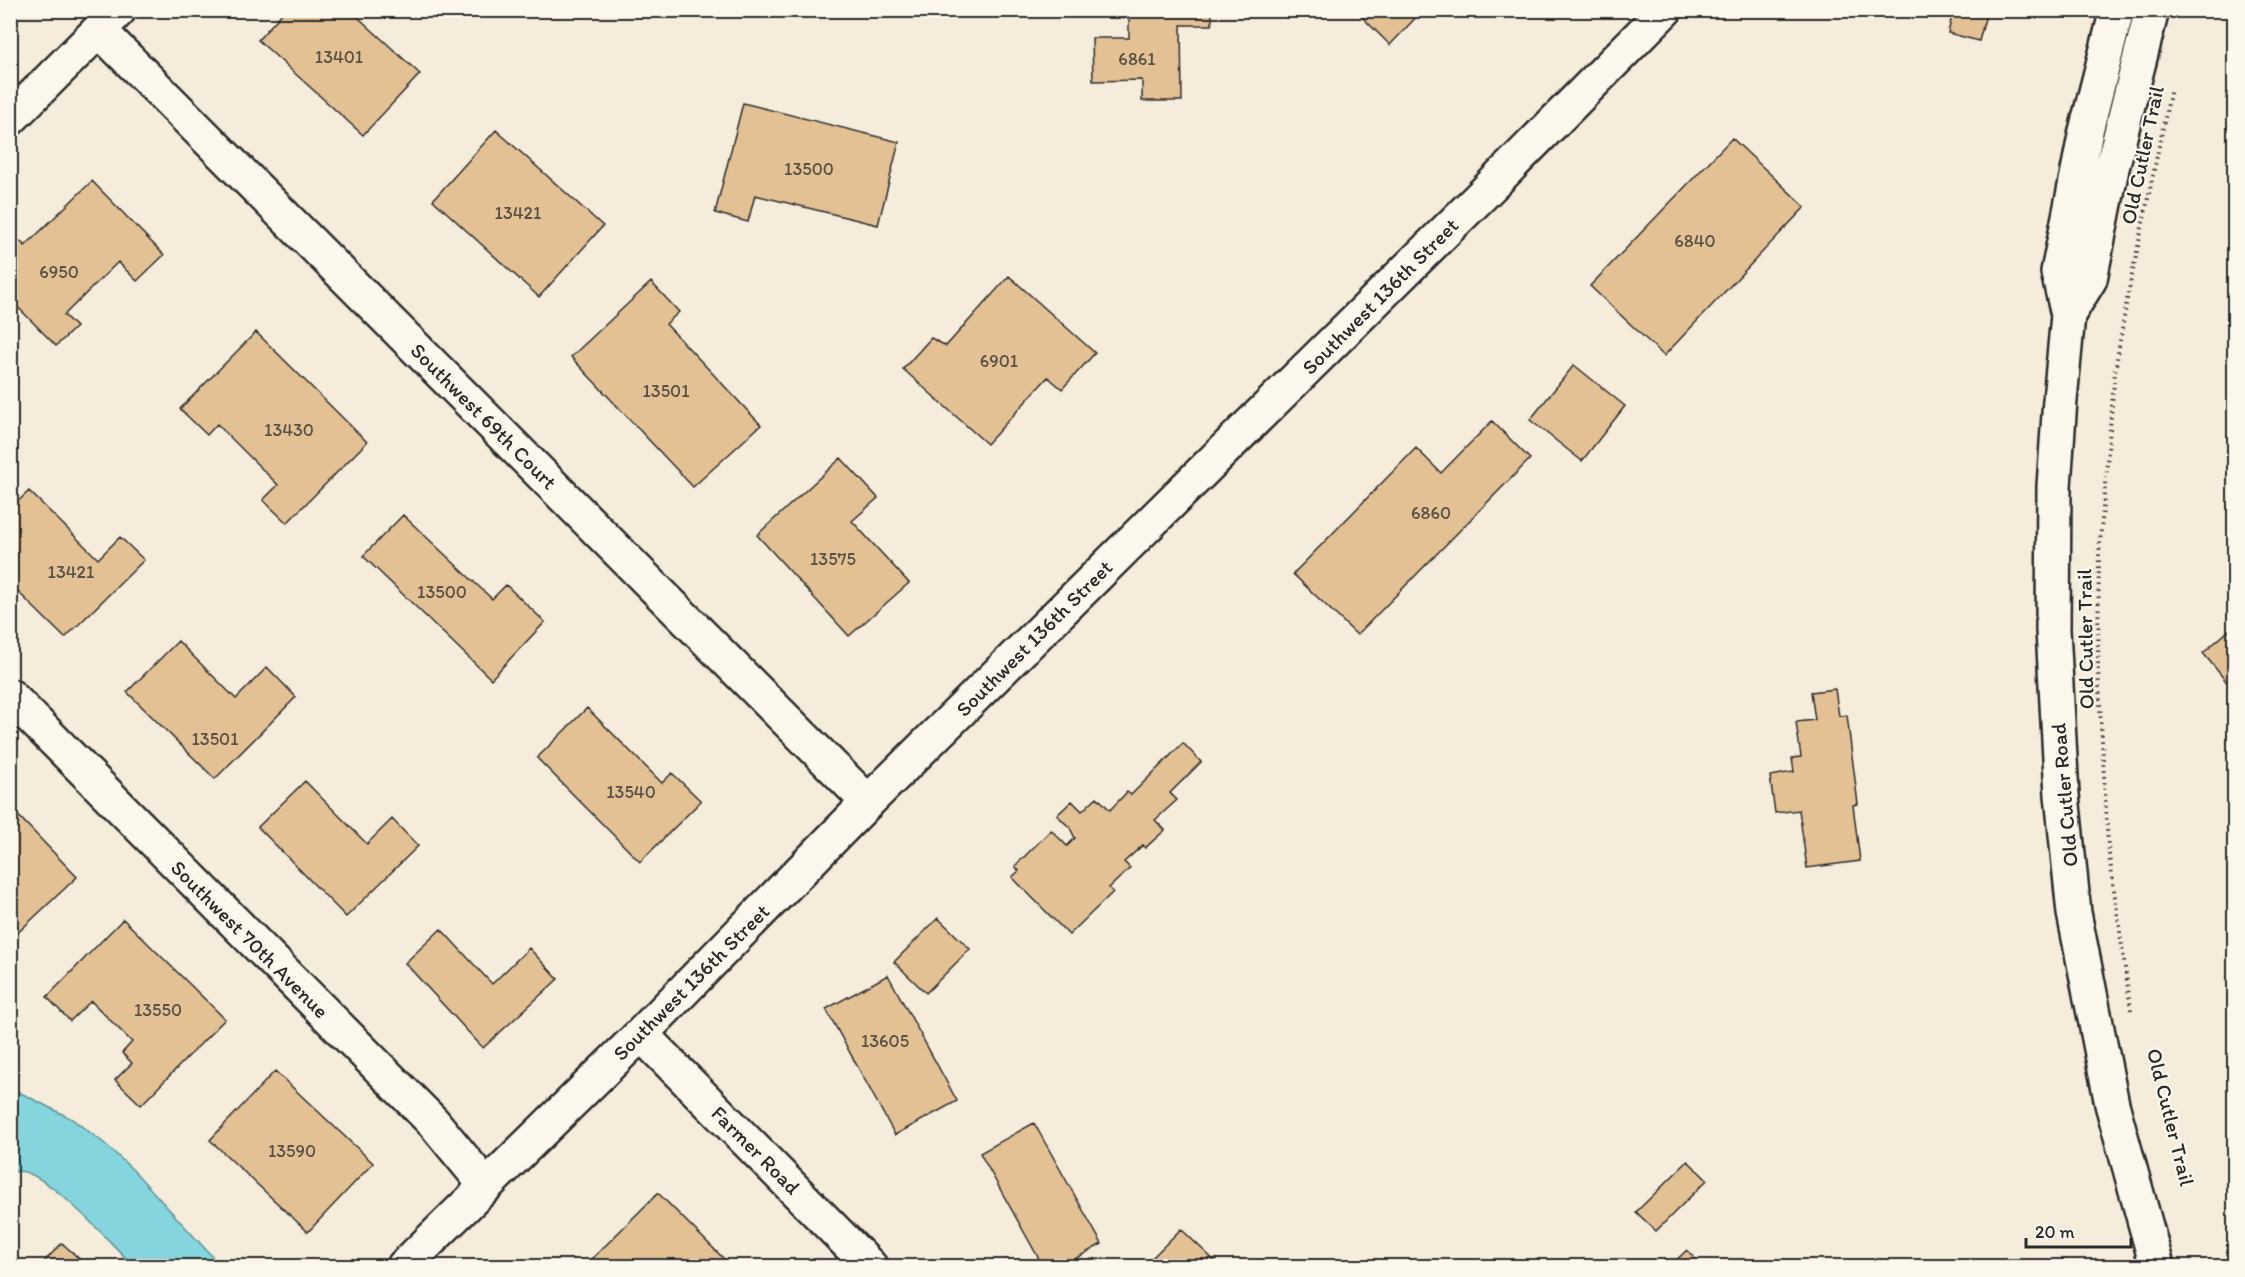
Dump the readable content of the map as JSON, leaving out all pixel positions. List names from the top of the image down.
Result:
{
  "streets": {
    "street": [
      "Southwest 136th Street",
      "Southwest 69th Court",
      "Old Cutler Road",
      "Southwest 70th Avenue",
      "Farmer Road"
    ],
    "path": ["Old Cutler Trail"]
  },
  "crossings": [
    ["Southwest 136th Street", "Southwest 69th Court"],
    ["Southwest 136th Street", "Southwest 70th Avenue"],
    ["Southwest 136th Street", "Farmer Road"]
  ],
  "house_numbers": [
    "13401",
    "6861",
    "13500",
    "13421",
    "6840",
    "6950",
    "6901",
    "13501",
    "13430",
    "6860",
    "13575",
    "13421",
    "13500",
    "13501",
    "13540",
    "13550",
    "13605",
    "13590"
  ],
  "scale_bar": "20 m"
}
